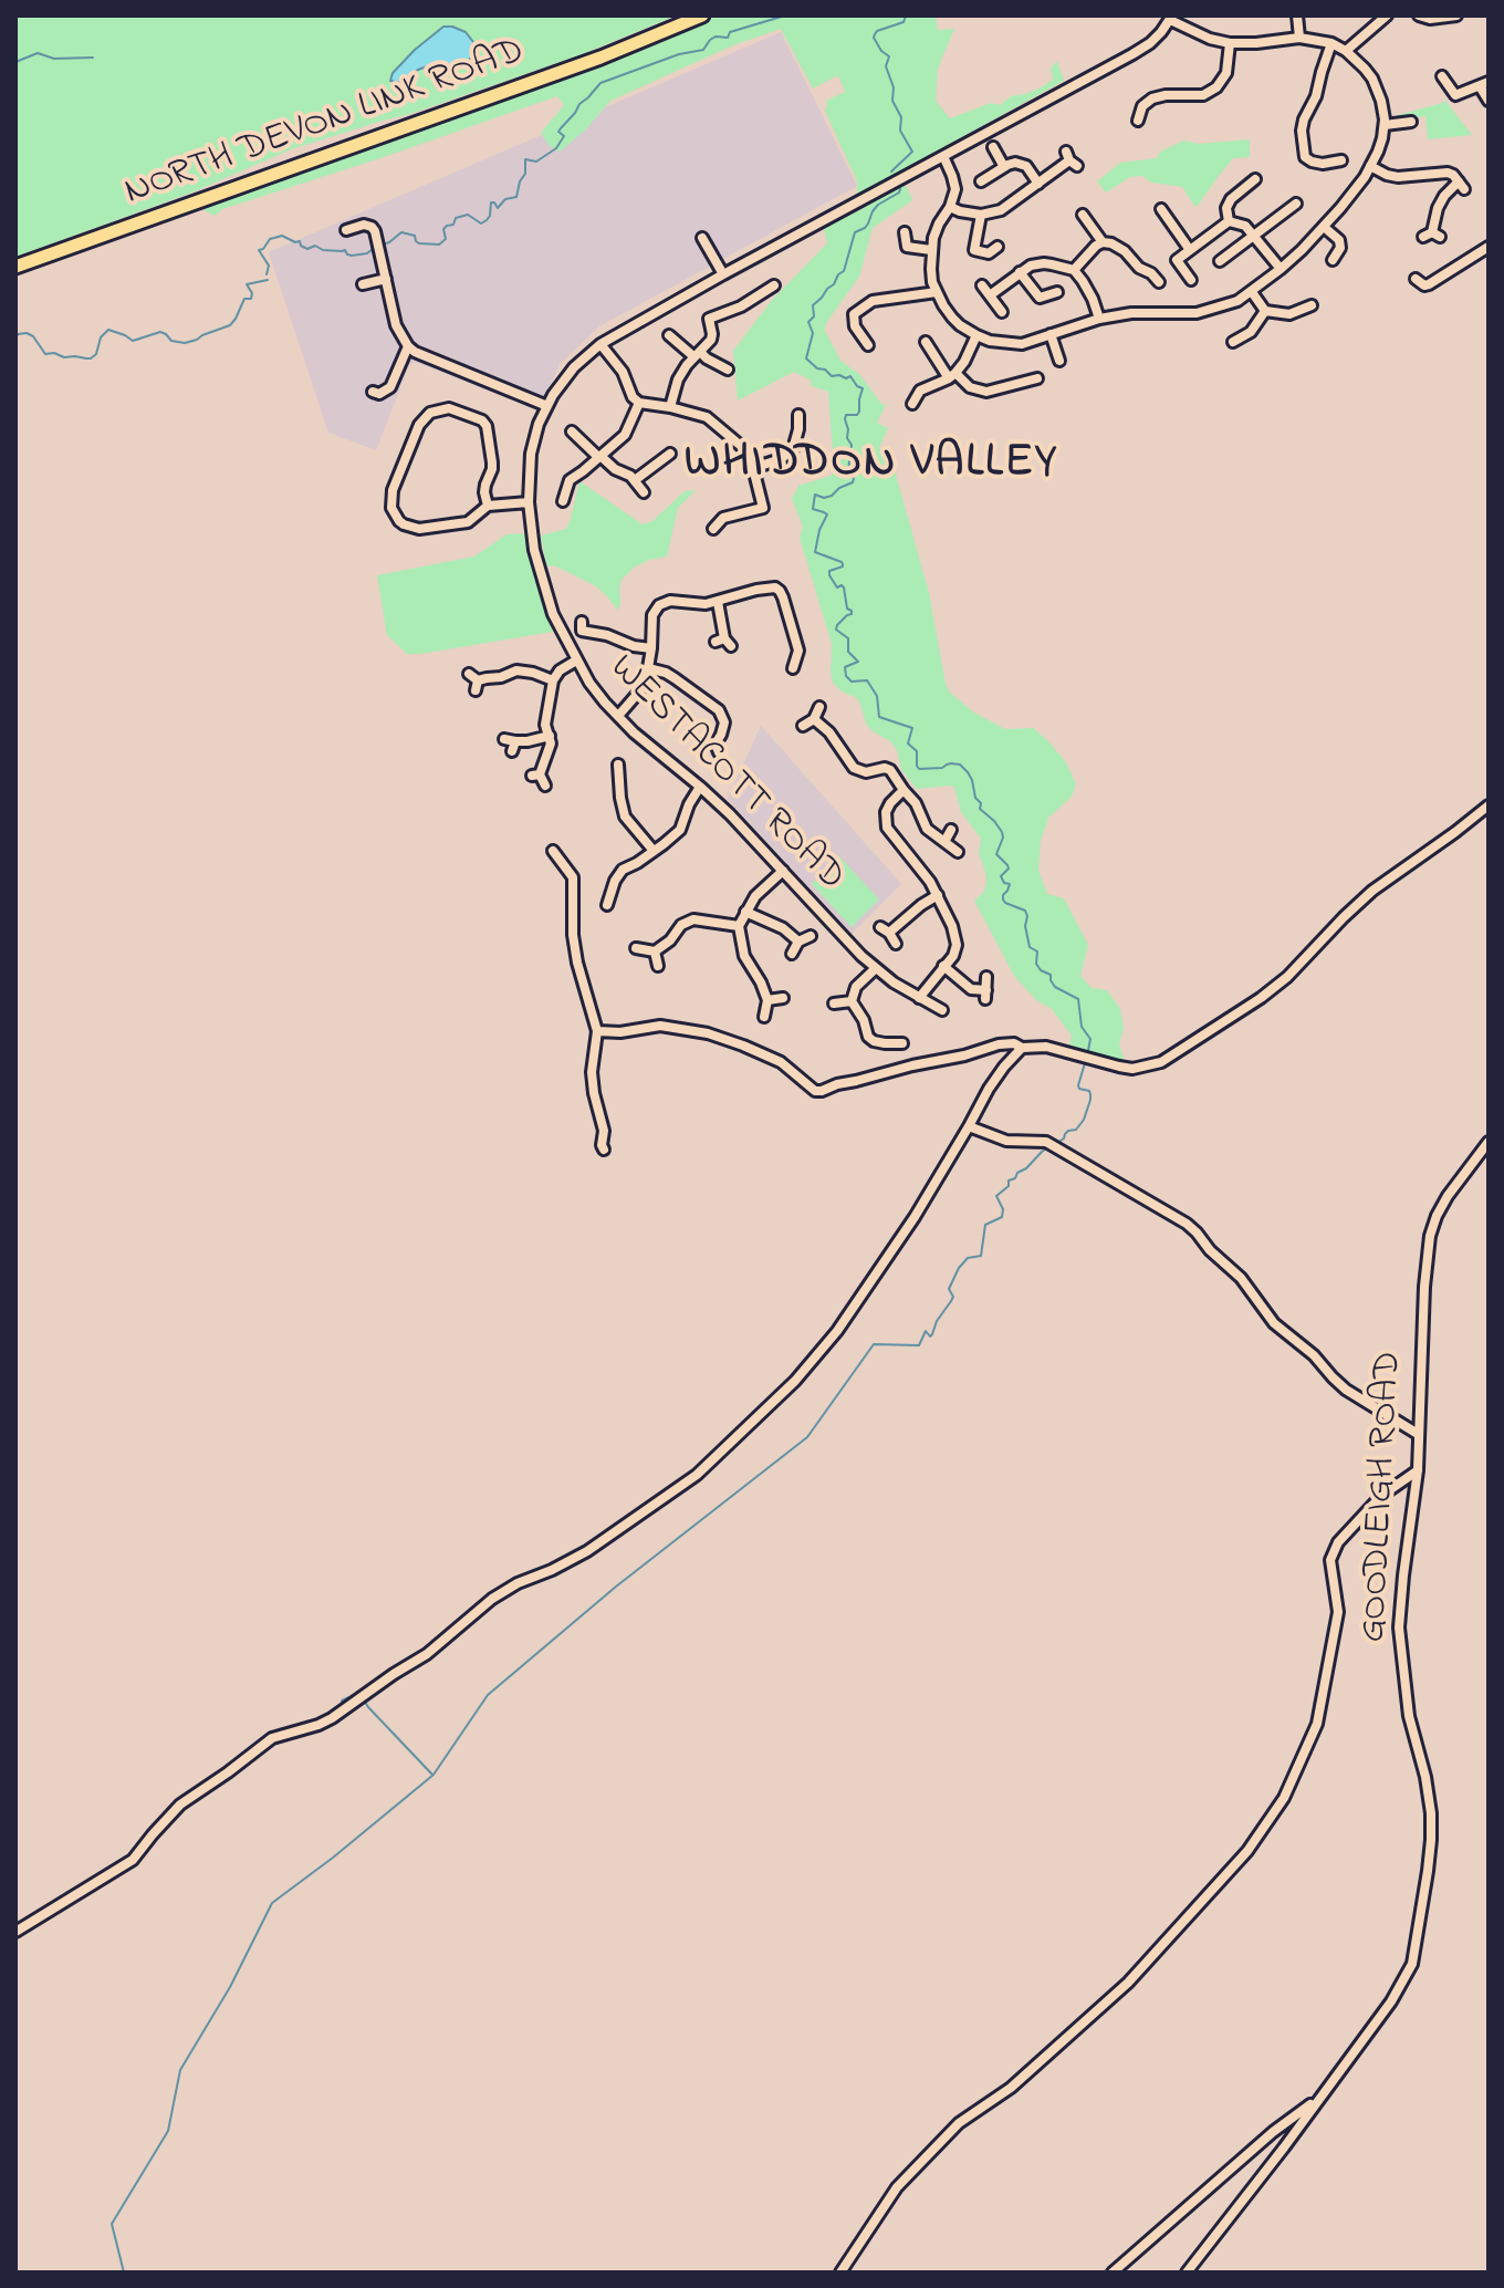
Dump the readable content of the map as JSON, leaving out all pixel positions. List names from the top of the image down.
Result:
{
  "streets": {
    "highway": ["NORTH DEVON LINK ROAD"],
    "street": ["WESTACOTT ROAD", "GOODLEIGH ROAD"]
  },
  "districts": ["WHIDDON VALLEY"]
}
